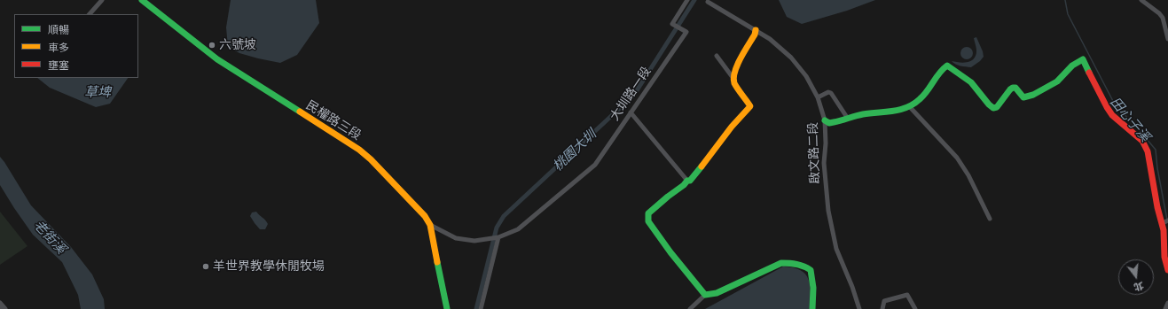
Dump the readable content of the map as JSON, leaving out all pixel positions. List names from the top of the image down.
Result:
{
  "streets": {
    "street": ["大圳路一段", "民權路三段", "啟文路二段"]
  },
  "crossings": [
    ["大圳路一段", "民權路三段"]
  ],
  "water": [
    "草埤",
    "田心子溪",
    "桃園大圳",
    "老街溪"
  ],
  "places": ["六號坡", "羊世界教學休閒牧場"],
  "legend": ["順暢", "車多", "壅塞"],
  "north": "bottom"
}
